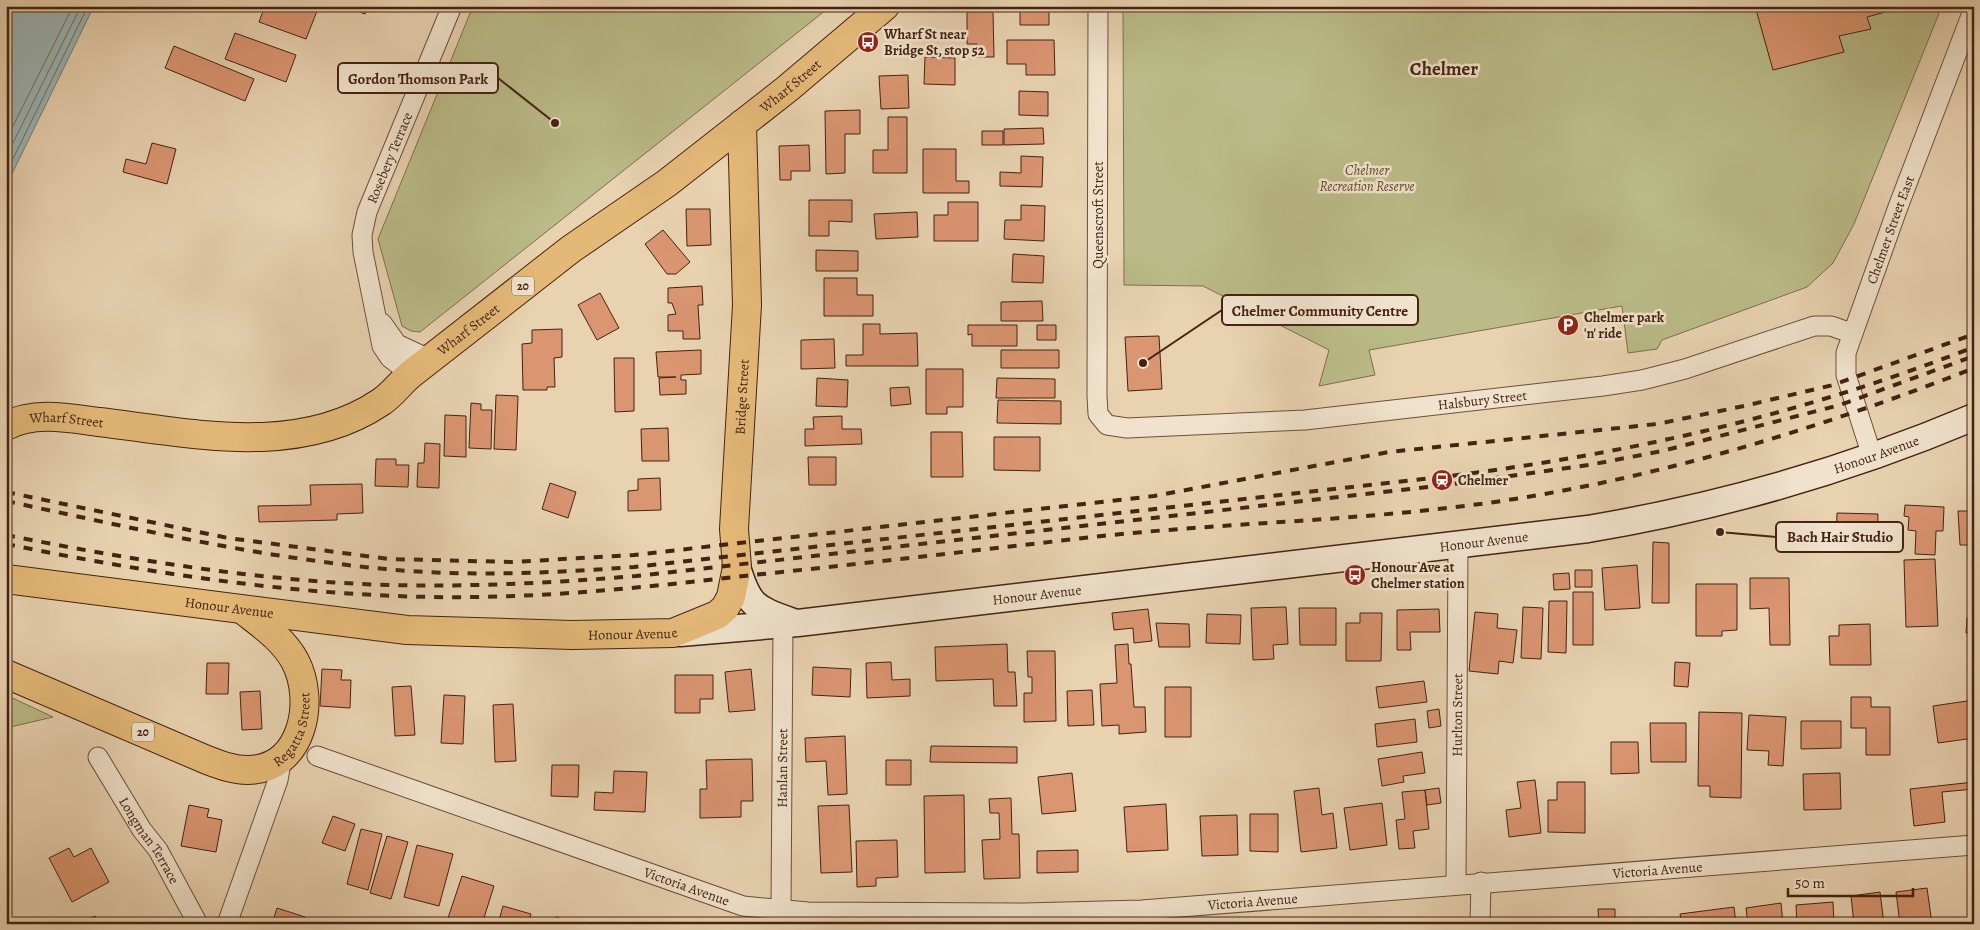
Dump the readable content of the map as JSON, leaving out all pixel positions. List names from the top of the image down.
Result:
{
  "streets": {
    "main road": [
      "Wharf Street",
      "20",
      "Bridge Street",
      "Honour Avenue",
      "Regatta Street"
    ],
    "street": [
      "Rosebery Terrace",
      "Queenscroft Street",
      "Chelmer Street East",
      "Halsbury Street",
      "Hurlton Street",
      "Hanlan Street",
      "Longman Terrace",
      "Victoria Avenue"
    ]
  },
  "crossings": [
    ["Wharf Street", "Rosebery Terrace"],
    ["Wharf Street", "Bridge Street"],
    ["Queenscroft Street", "Halsbury Street"],
    ["Chelmer Street East", "Halsbury Street"],
    ["Chelmer Street East", "Honour Avenue"],
    ["20", "Regatta Street"],
    ["Bridge Street", "Honour Avenue"],
    ["Honour Avenue", "Hurlton Street"],
    ["Honour Avenue", "Regatta Street"],
    ["Honour Avenue", "Hanlan Street"],
    ["Hurlton Street", "Victoria Avenue"],
    ["Hanlan Street", "Victoria Avenue"]
  ],
  "districts": ["Chelmer"],
  "parks": ["Chelmer Recreation Reserve"],
  "places": {
    "bus stop": ["Wharf St near Bridge St, stop 52", "Honour Ave at Chelmer station"],
    "other": ["Gordon Thomson Park", "Chelmer Community Centre", "Bach Hair Studio"],
    "parking": ["Chelmer park 'n' ride"],
    "station": ["Chelmer"]
  },
  "scale_bar": "50 m"
}
